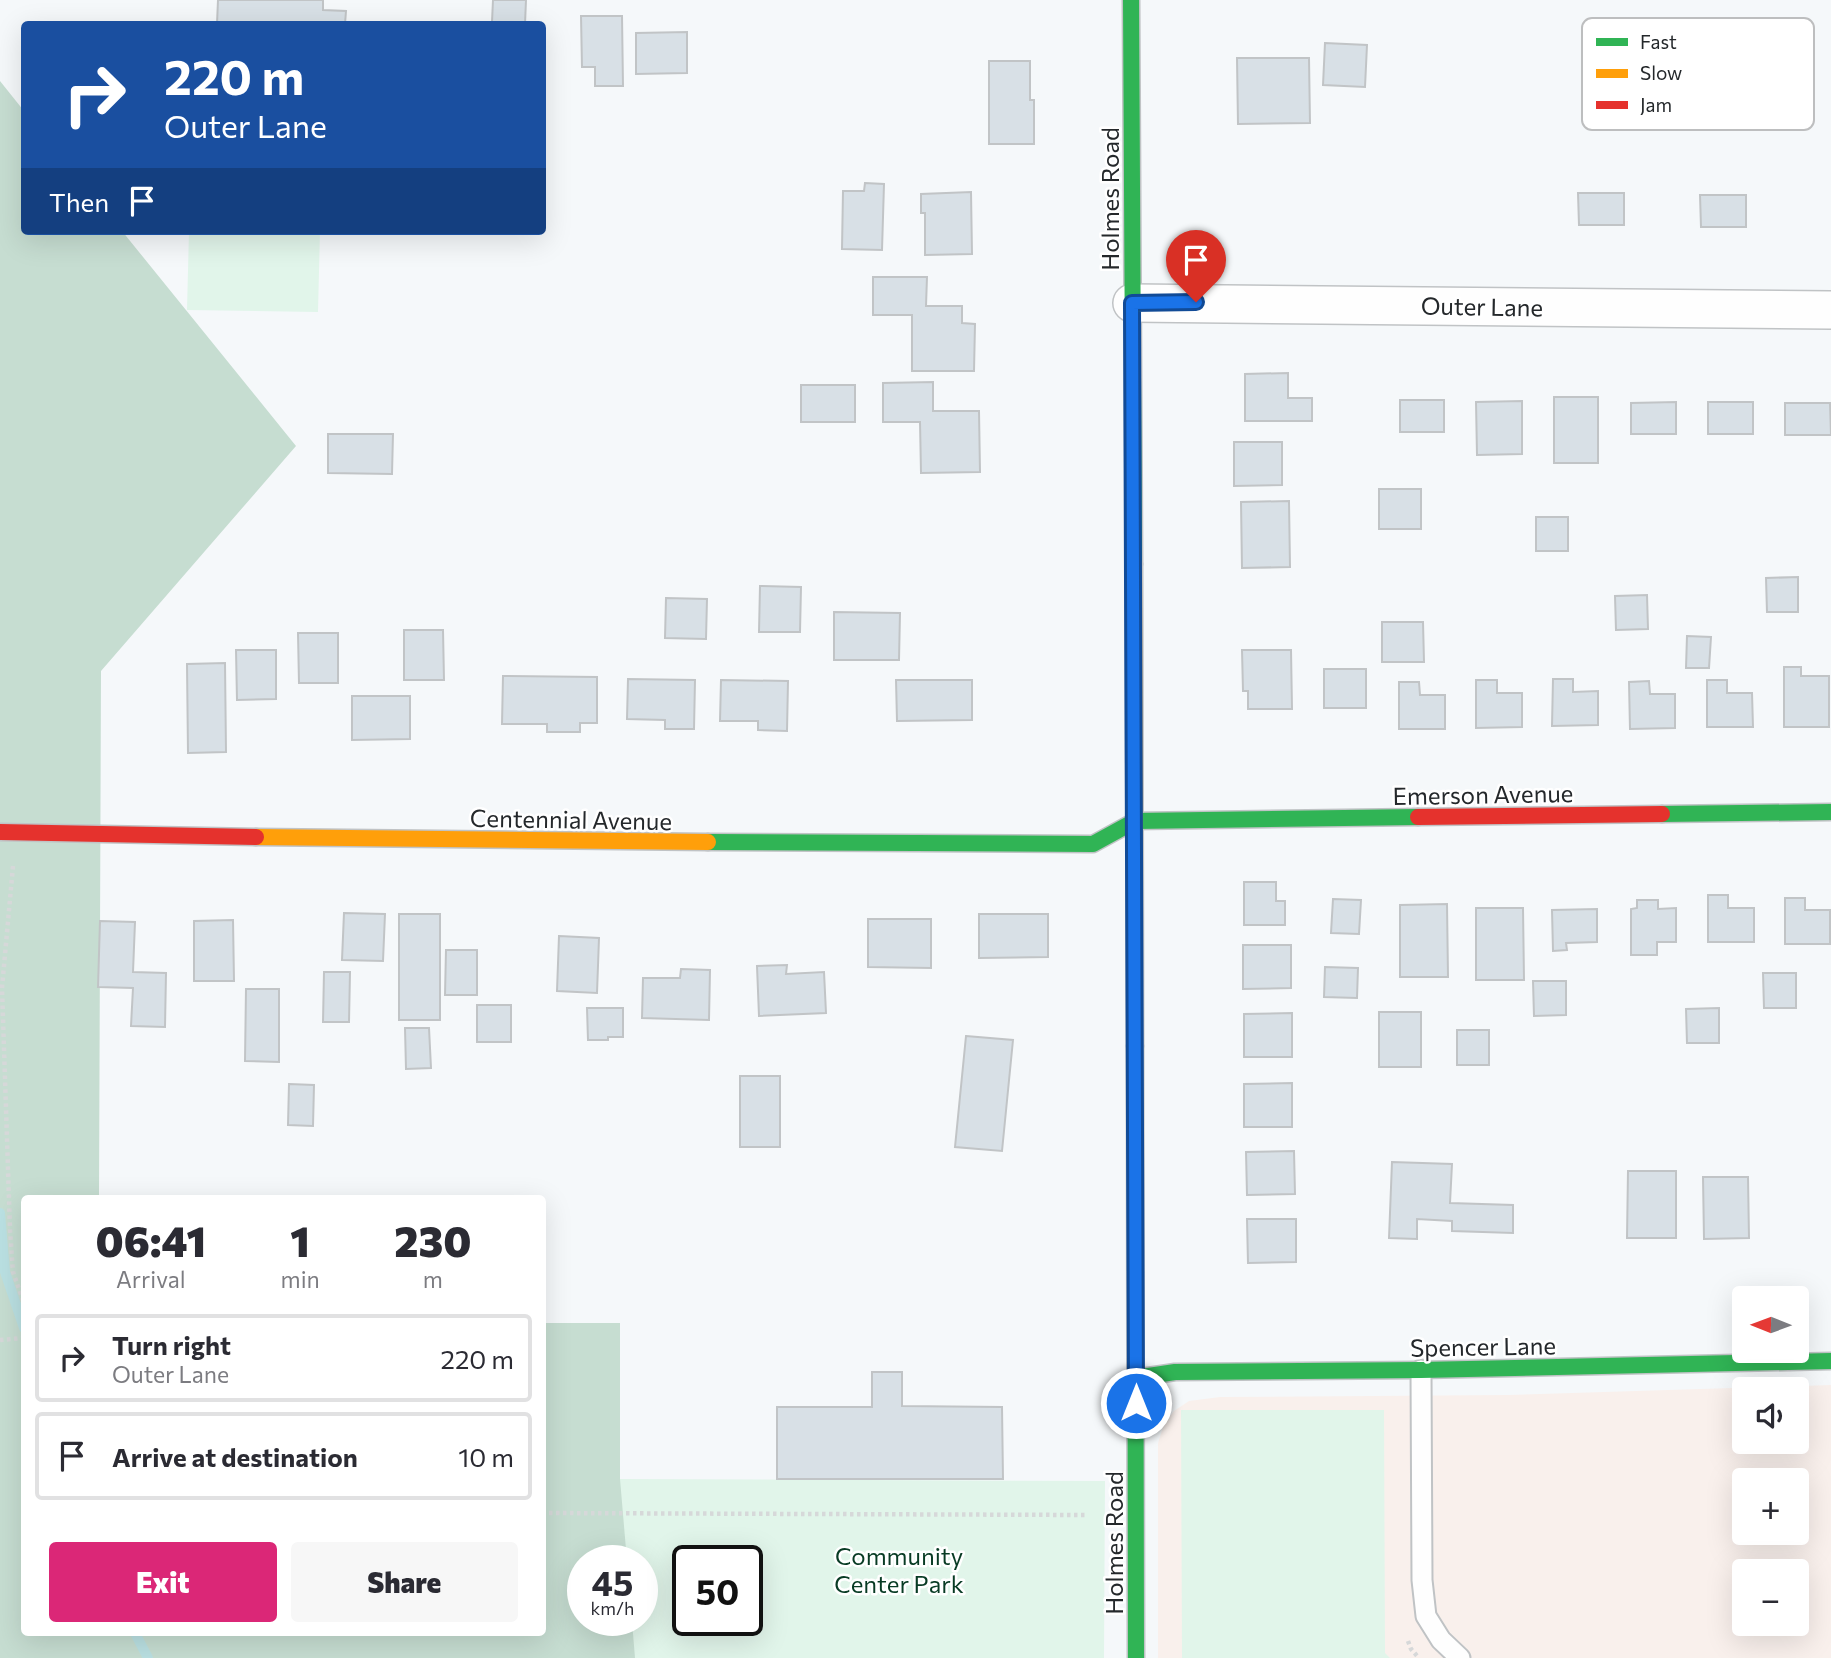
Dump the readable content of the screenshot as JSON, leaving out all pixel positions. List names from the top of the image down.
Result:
{
  "streets": {
    "street": [
      "Holmes Road",
      "Outer Lane",
      "Emerson Avenue",
      "Centennial Avenue",
      "Spencer Lane"
    ]
  },
  "crossings": [
    ["Holmes Road", "Outer Lane"],
    ["Holmes Road", "Emerson Avenue"],
    ["Holmes Road", "Centennial Avenue"],
    ["Holmes Road", "Spencer Lane"],
    ["Emerson Avenue", "Centennial Avenue"]
  ],
  "parks": ["Community Center Park"],
  "legend": ["Fast", "Slow", "Jam"],
  "north": "left",
  "page": {
    "turn": ["220 m", "Outer Lane"],
    "then": "Then",
    "eta": [
      "06:41",
      "Arrival",
      "1",
      "min",
      "230",
      "m"
    ],
    "map_buttons": ["+", "−"],
    "list": [
      {
        "name": "Turn right",
        "note": "Outer Lane",
        "value": "220 m"
      },
      {
        "name": "Arrive at destination",
        "value": "10 m"
      }
    ],
    "buttons": ["Exit", "Share"],
    "speed": "45 km/h",
    "limit": "50"
  }
}
